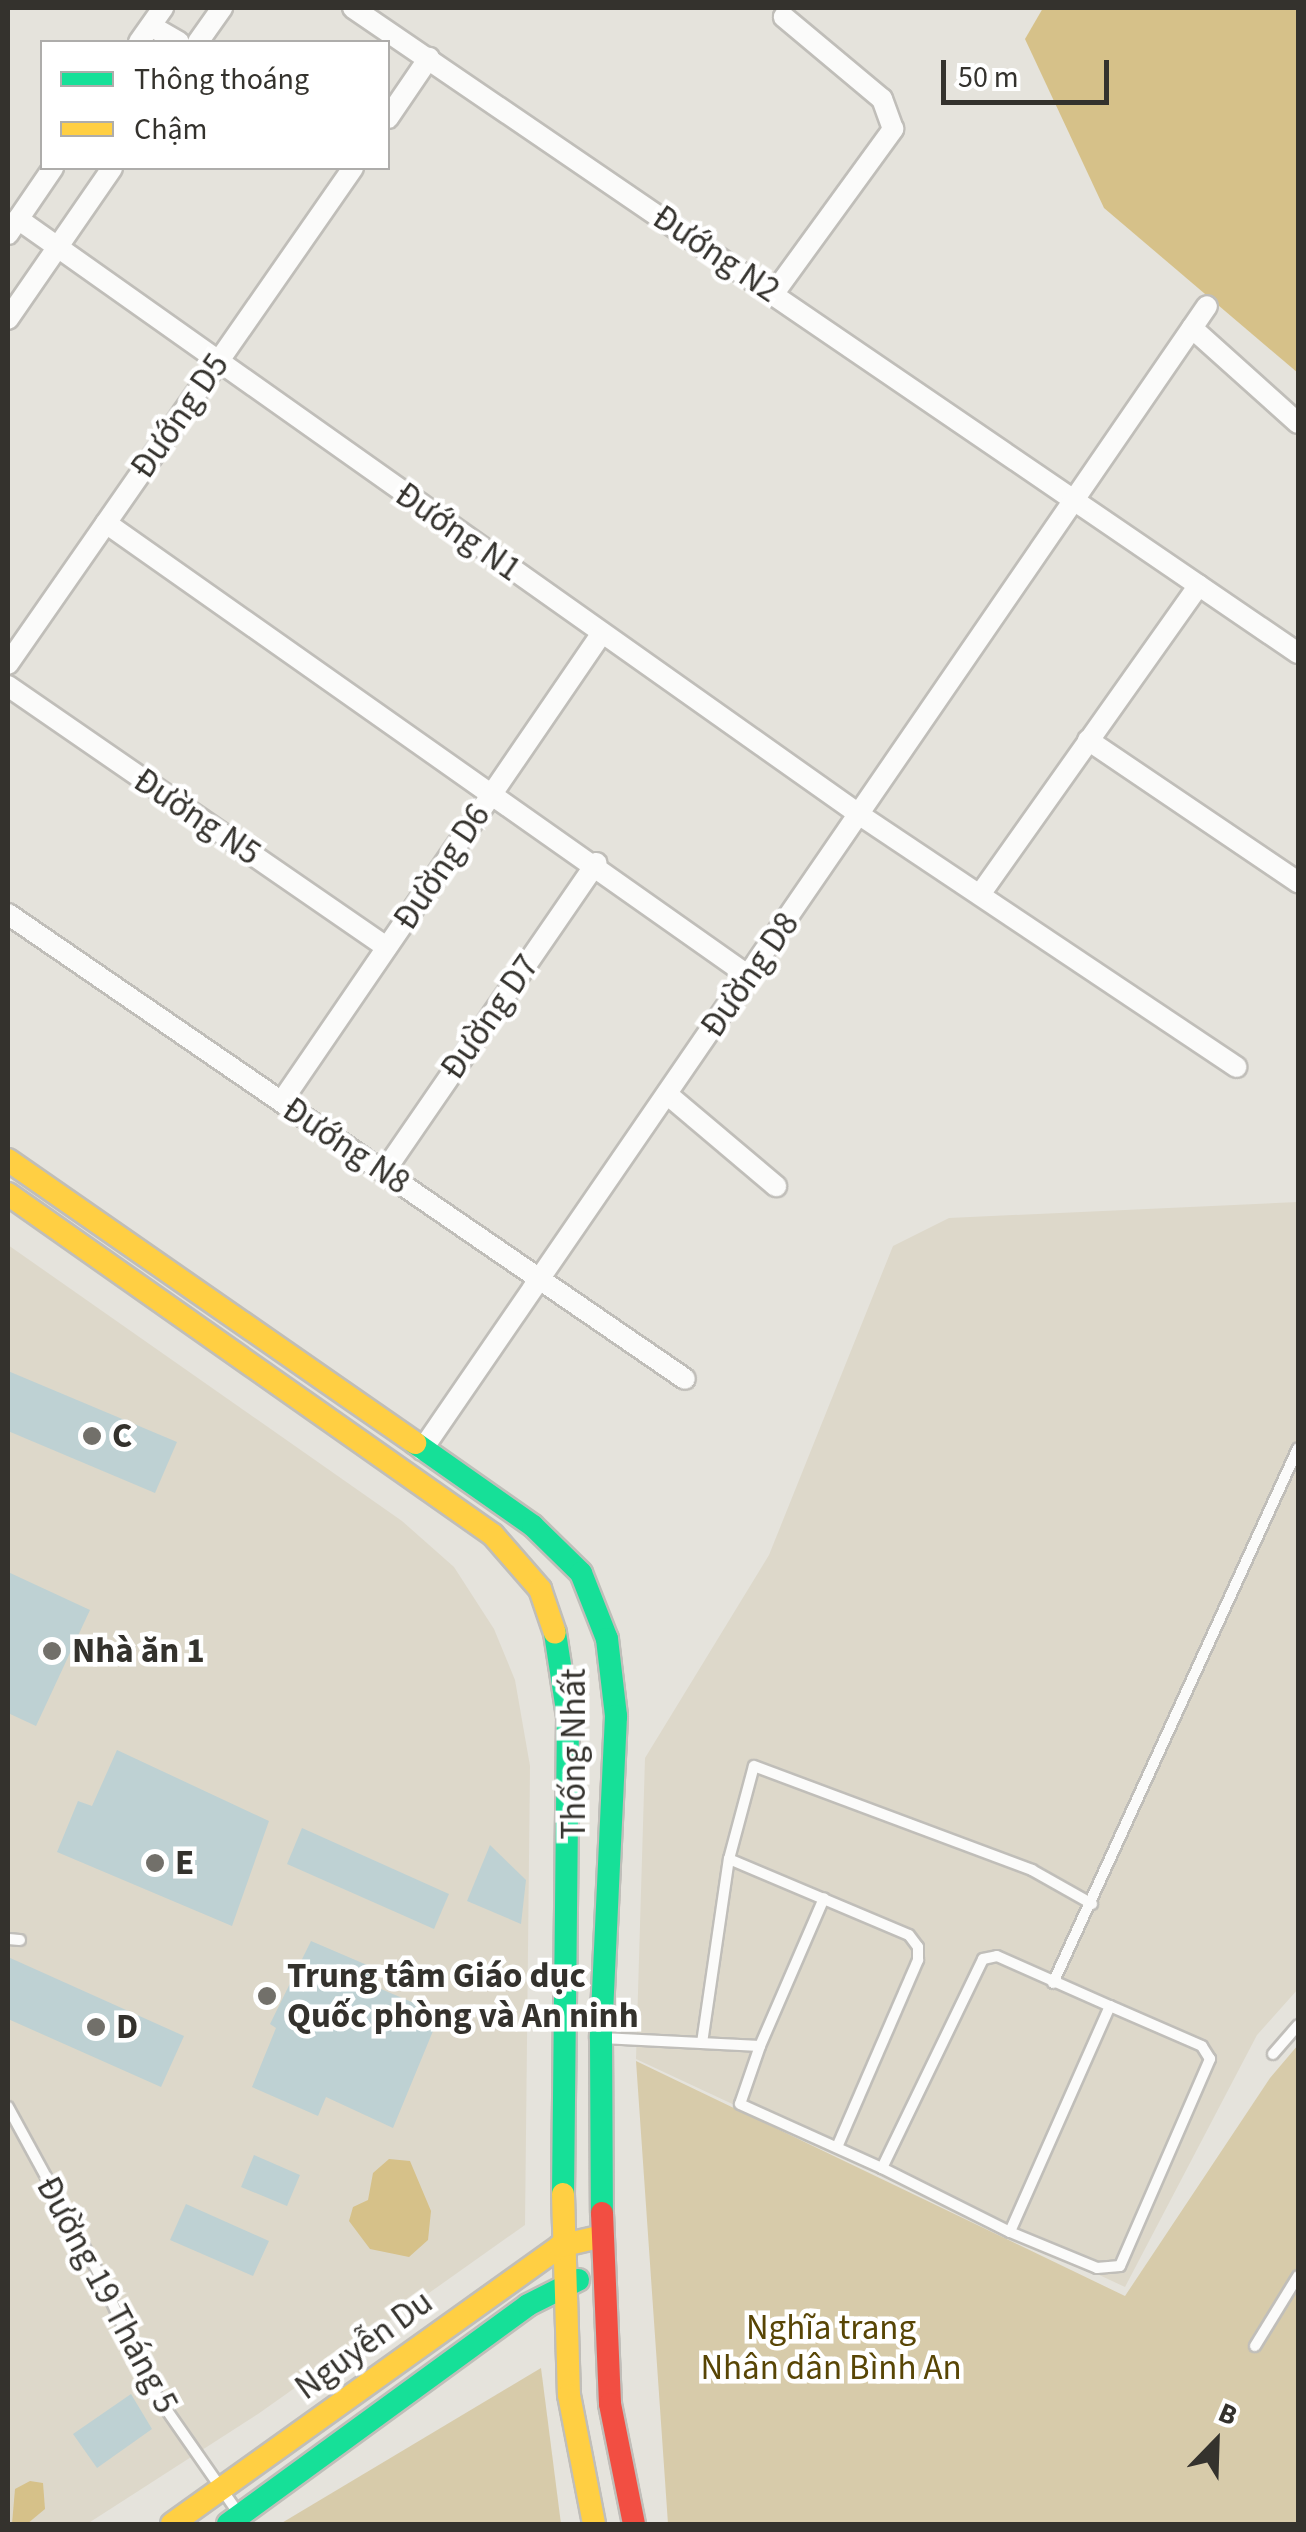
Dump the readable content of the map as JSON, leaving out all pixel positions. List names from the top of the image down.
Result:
{
  "streets": {
    "main road": ["Thống Nhất", "Nguyễn Du"],
    "street": [
      "Đướng N2",
      "Đướng D5",
      "Đướng N1",
      "Đường N5",
      "Đường D6",
      "Đường D8",
      "Đường D7",
      "Đướng N8"
    ],
    "lane": ["Đường 19 Tháng 5"]
  },
  "crossings": [
    ["Đướng N2", "Đường D8"],
    ["Đướng D5", "Đướng N1"],
    ["Đướng N1", "Đường D6"],
    ["Đướng N1", "Đường D8"],
    ["Đường N5", "Đường D6"],
    ["Đường D6", "Đướng N8"],
    ["Đường D8", "Đướng N8"],
    ["Đường D8", "Thống Nhất"],
    ["Đường D7", "Đướng N8"],
    ["Thống Nhất", "Nguyễn Du"],
    ["Đường 19 Tháng 5", "Nguyễn Du"]
  ],
  "parks": ["Nghĩa trang Nhân dân Bình An"],
  "places": [
    "C",
    "Nhà ăn 1",
    "E",
    "Trung tâm Giáo dục Quốc phòng và An ninh",
    "D"
  ],
  "legend": ["Thông thoáng", "Chậm"],
  "scale_bar": "50 m",
  "north": "top right"
}
